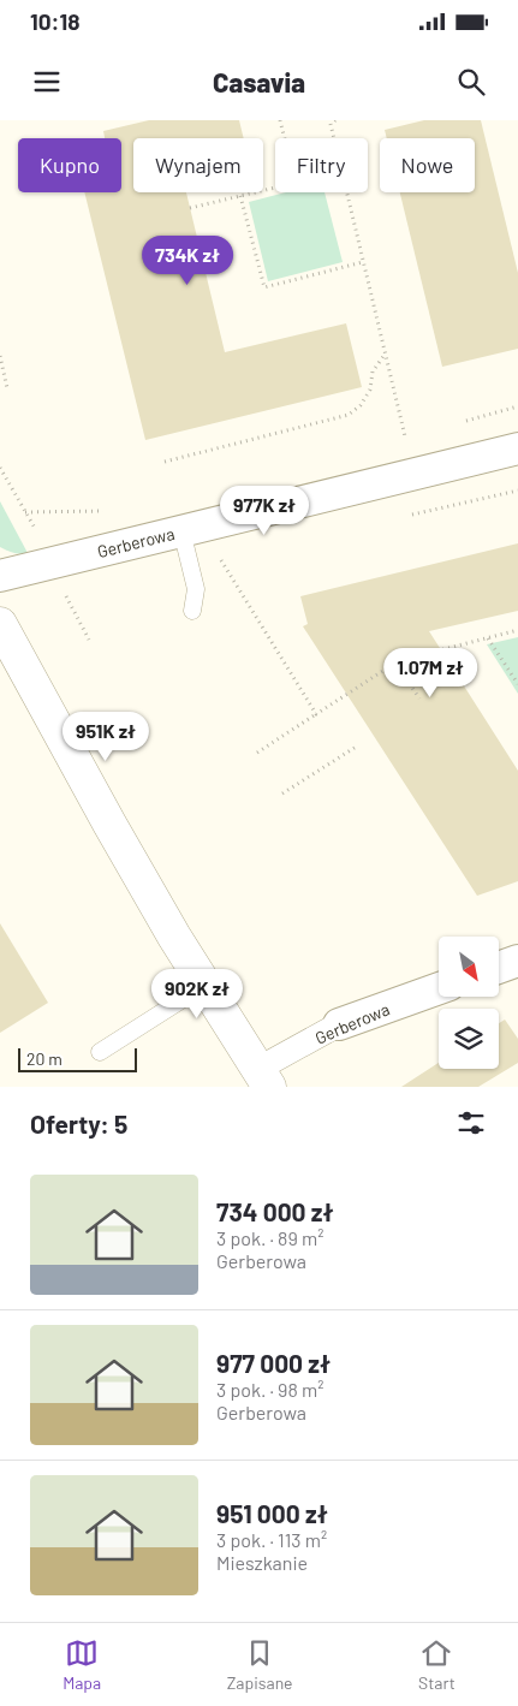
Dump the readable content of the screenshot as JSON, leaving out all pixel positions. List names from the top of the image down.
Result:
{
  "streets": {
    "street": ["Gerberowa"]
  },
  "scale_bar": "20 m",
  "north": "bottom right",
  "page": {
    "status": "10:18",
    "header": "Casavia",
    "chip": [
      "Kupno",
      "Wynajem",
      "Filtry",
      "Nowe"
    ],
    "price": [
      "734K zł",
      "977K zł",
      "1.07M zł",
      "951K zł",
      "902K zł"
    ],
    "scale": "20 m",
    "heading": "Oferty: 5",
    "list": [
      {
        "name": "734 000 zł",
        "note": "3 pok. · 89 m² · Gerberowa"
      },
      {
        "name": "977 000 zł",
        "note": "3 pok. · 98 m² · Gerberowa"
      },
      {
        "name": "951 000 zł",
        "note": "3 pok. · 113 m² · Mieszkanie"
      }
    ],
    "tabs": ["Mapa", "Zapisane", "Start"]
  }
}
